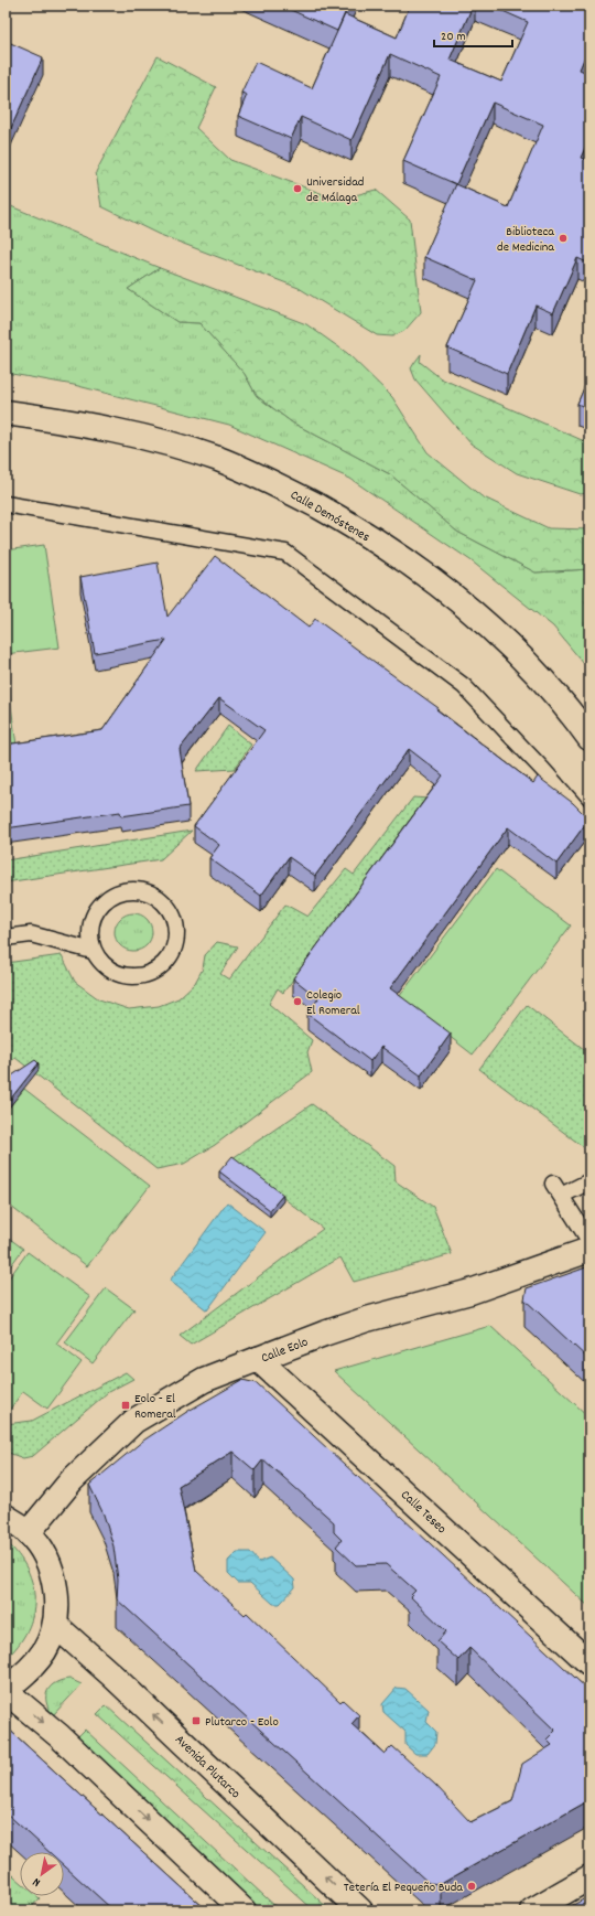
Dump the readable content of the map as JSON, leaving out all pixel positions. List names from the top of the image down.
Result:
{
  "streets": {
    "main road": [
      "Calle Demóstenes",
      "Calle Eolo",
      "Calle Teseo",
      "Avenida Plutarco"
    ]
  },
  "crossings": [
    ["Calle Eolo", "Calle Teseo"]
  ],
  "places": {
    "other": [
      "Universidad de Málaga",
      "Biblioteca de Medicina",
      "Colegio El Romeral",
      "Tetería El Pequeño Buda"
    ],
    "transit": ["Eolo - El Romeral", "Plutarco - Eolo"]
  },
  "scale_bar": "20 m",
  "north": "bottom left"
}
